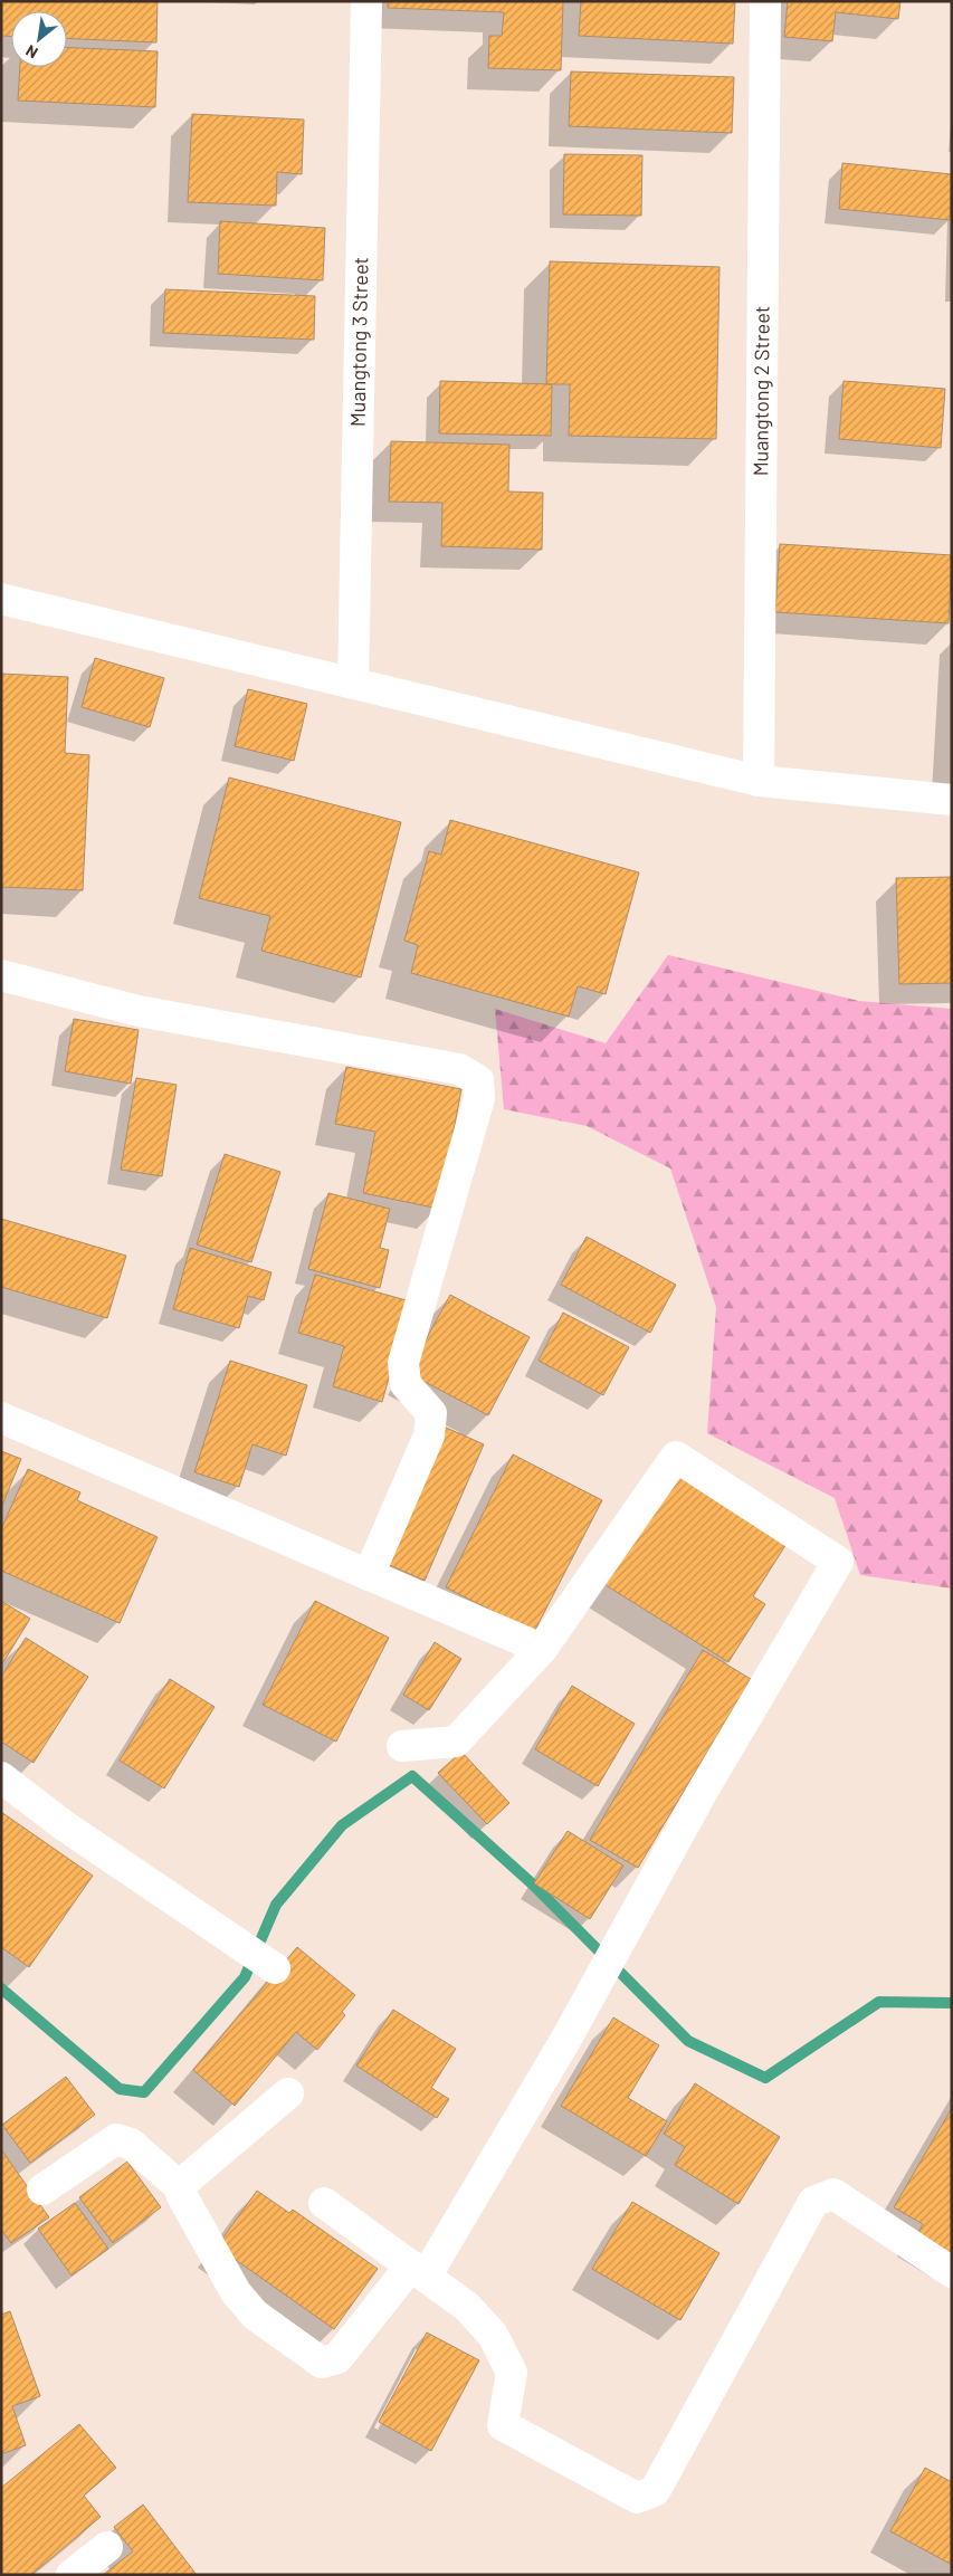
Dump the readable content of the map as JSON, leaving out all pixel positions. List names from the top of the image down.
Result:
{
  "streets": {
    "street": ["Muangtong 3 Street", "Muangtong 2 Street"]
  },
  "north": "bottom left"
}
